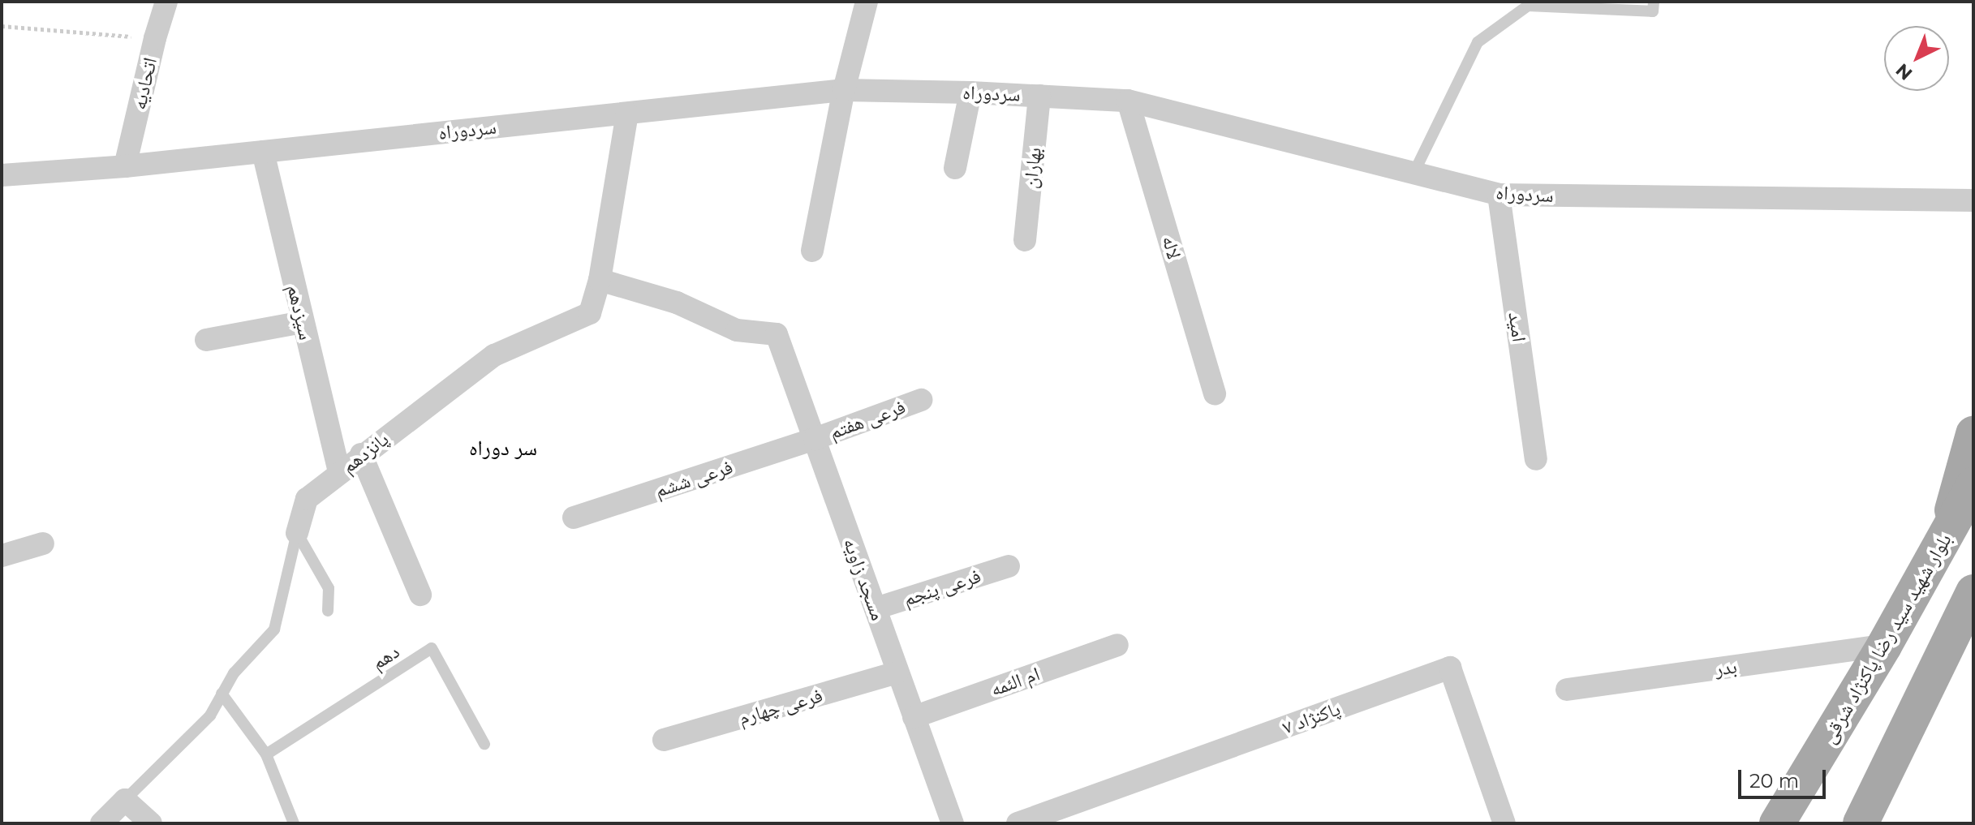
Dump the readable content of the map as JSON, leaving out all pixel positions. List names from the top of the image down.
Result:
{
  "streets": {
    "main road": ["بلوار شهید سید رضا پاکنژاد شرقی"],
    "street": [
      "اتحادیه",
      "سردوراه",
      "بهاران",
      "لاله",
      "سیزدهم",
      "امید",
      "فرعی هفتم",
      "پانزدهم",
      "فرعی ششم",
      "مسجد زاویه",
      "فرعی پنجم",
      "بدر",
      "ام الئمه",
      "فرعی چهارم",
      "پاکنژاد ۷"
    ],
    "lane": ["دهم"]
  },
  "crossings": [
    ["اتحادیه", "سردوراه"],
    ["سردوراه", "بهاران"],
    ["سردوراه", "لاله"],
    ["سردوراه", "سیزدهم"],
    ["سردوراه", "امید"],
    ["سردوراه", "پانزدهم"],
    ["سیزدهم", "پانزدهم"],
    ["فرعی هفتم", "فرعی ششم"],
    ["فرعی هفتم", "مسجد زاویه"],
    ["پانزدهم", "مسجد زاویه"],
    ["فرعی ششم", "مسجد زاویه"],
    ["مسجد زاویه", "فرعی پنجم"],
    ["مسجد زاویه", "ام الئمه"],
    ["مسجد زاویه", "فرعی چهارم"],
    ["بلوار شهید سید رضا پاکنژاد شرقی", "بدر"]
  ],
  "districts": ["سر دوراه"],
  "scale_bar": "20 m",
  "north": "bottom left"
}
